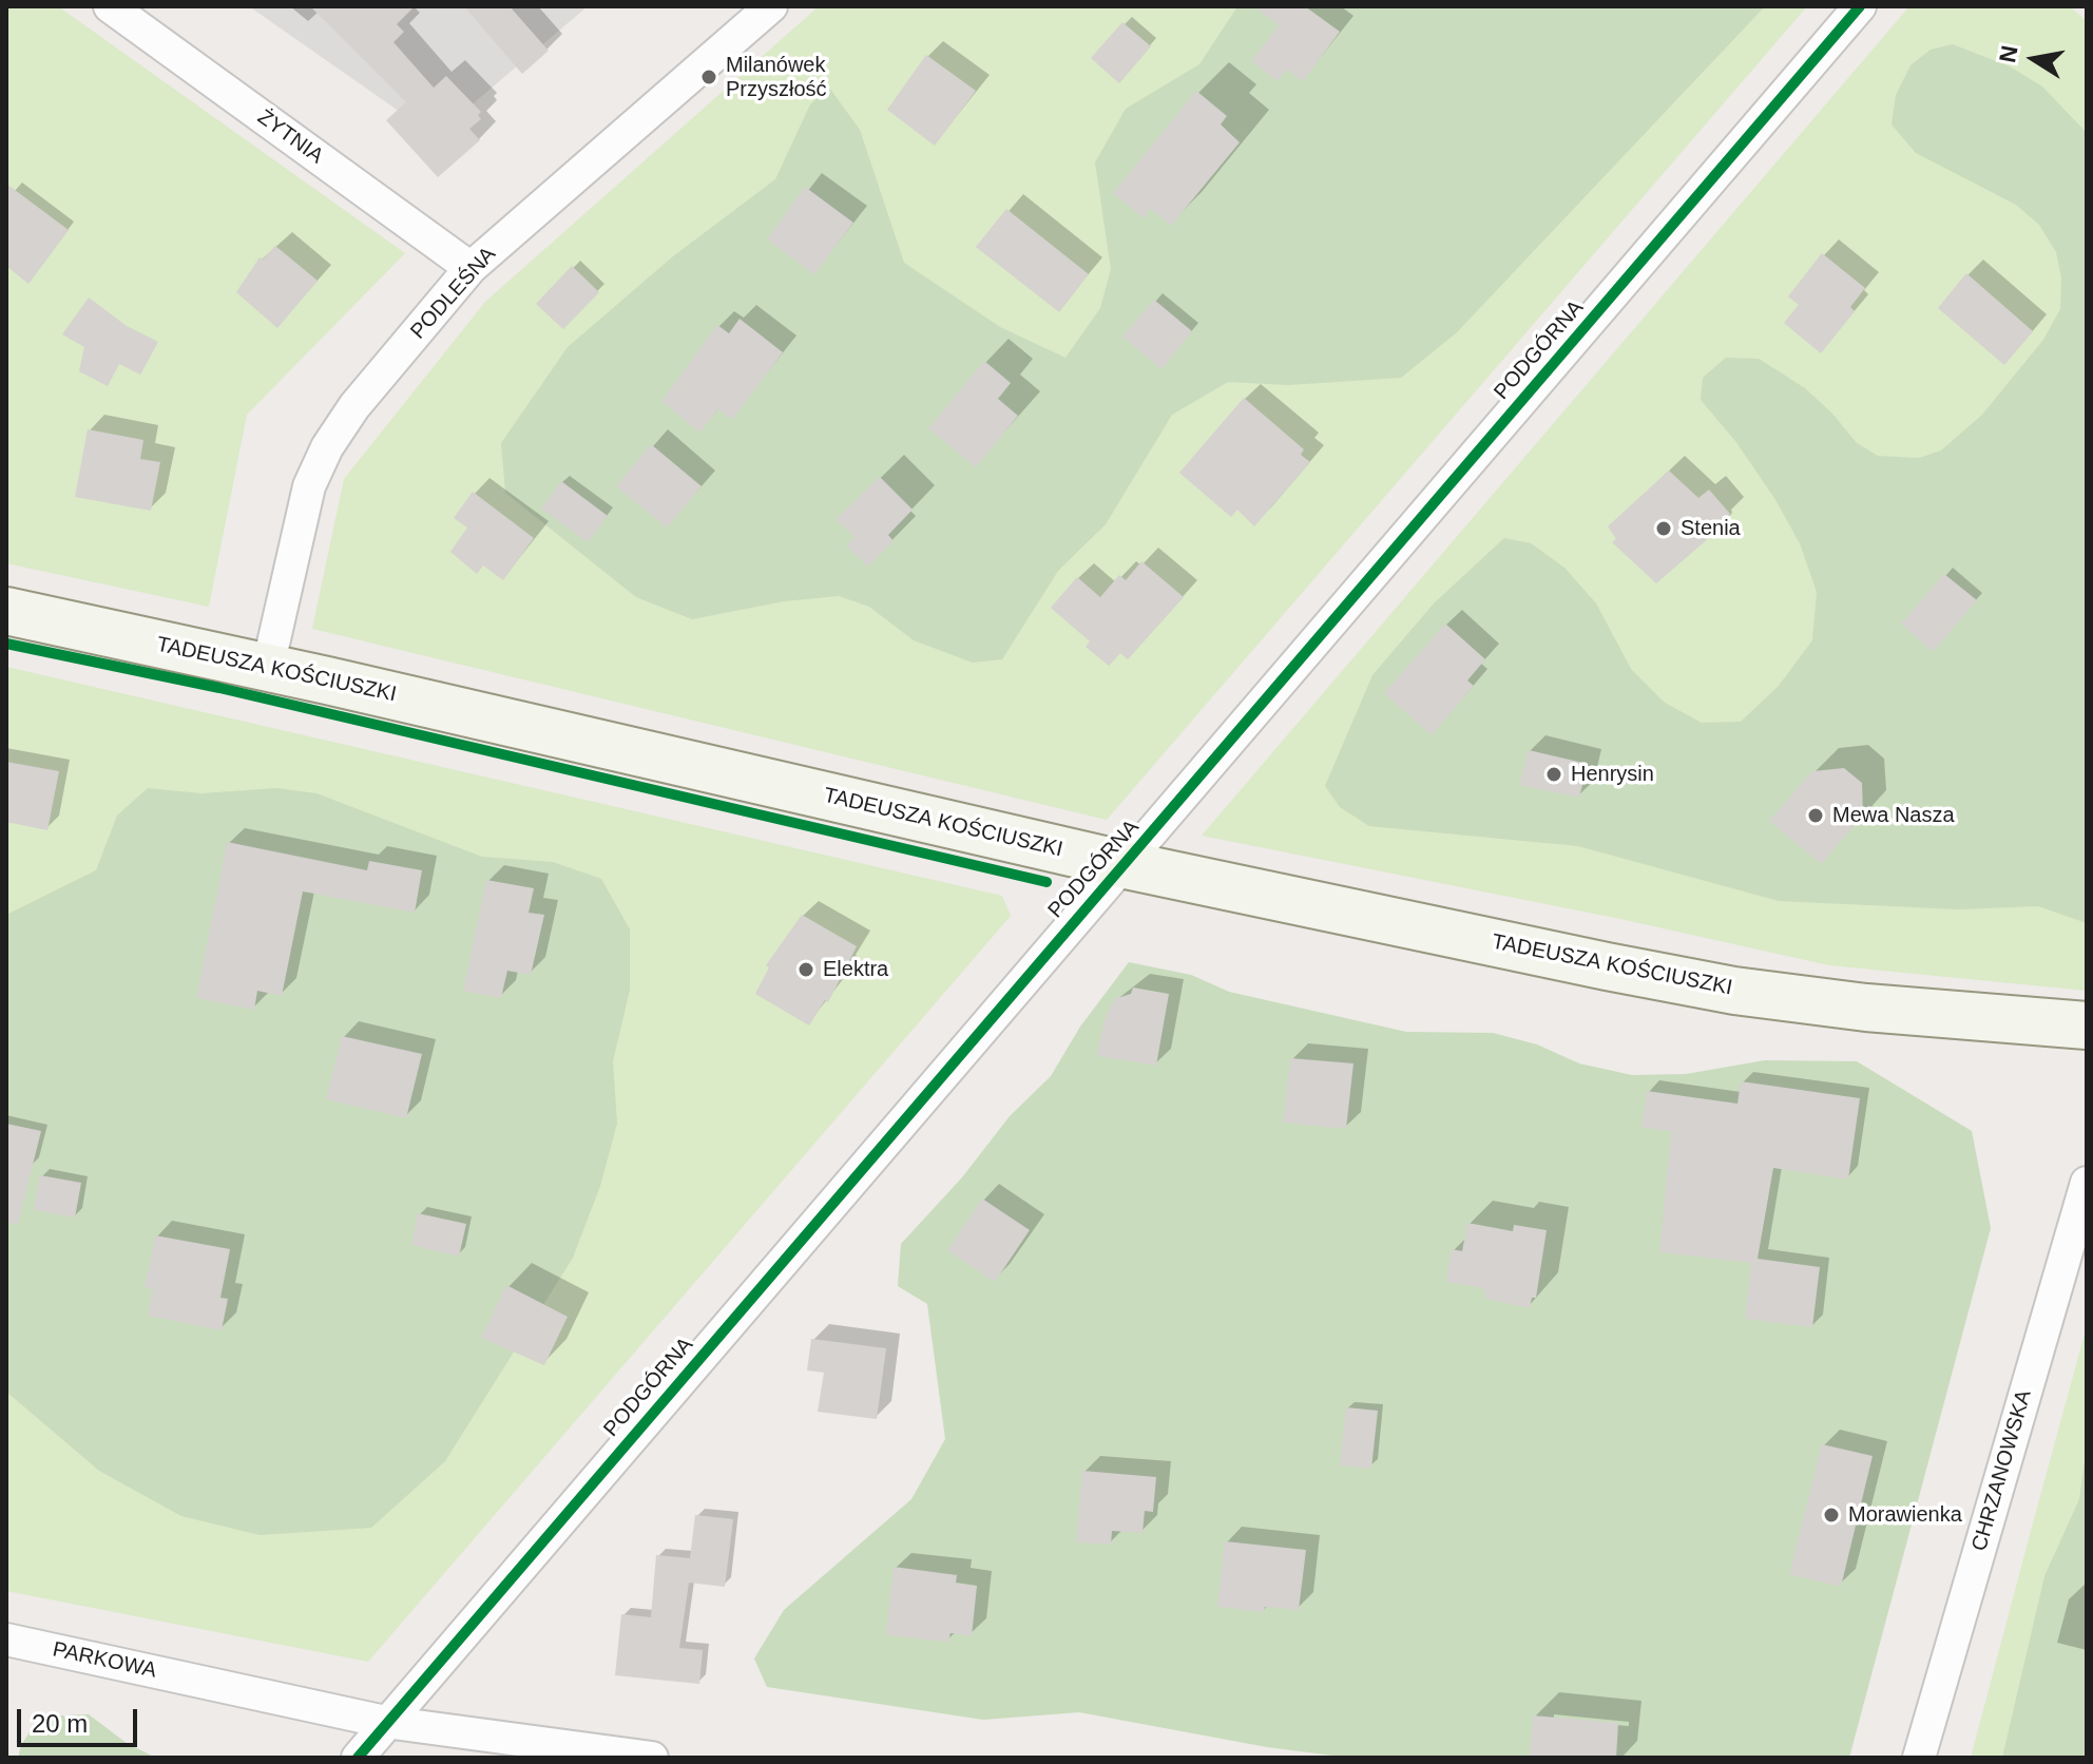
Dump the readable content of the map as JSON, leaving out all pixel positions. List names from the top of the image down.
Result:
{
  "streets": {
    "street": [
      "ŻYTNIA",
      "PODLEŚNA",
      "PODGÓRNA",
      "TADEUSZA KOŚCIUSZKI",
      "CHRZANOWSKA",
      "PARKOWA"
    ]
  },
  "crossings": [
    ["ŻYTNIA", "PODLEŚNA"],
    ["PODLEŚNA", "TADEUSZA KOŚCIUSZKI"],
    ["PODGÓRNA", "TADEUSZA KOŚCIUSZKI"],
    ["PODGÓRNA", "PARKOWA"]
  ],
  "places": [
    "Milanówek Przyszłość",
    "Stenia",
    "Henrysin",
    "Mewa Nasza",
    "Elektra",
    "Morawienka"
  ],
  "scale_bar": "20 m",
  "north": "left"
}
